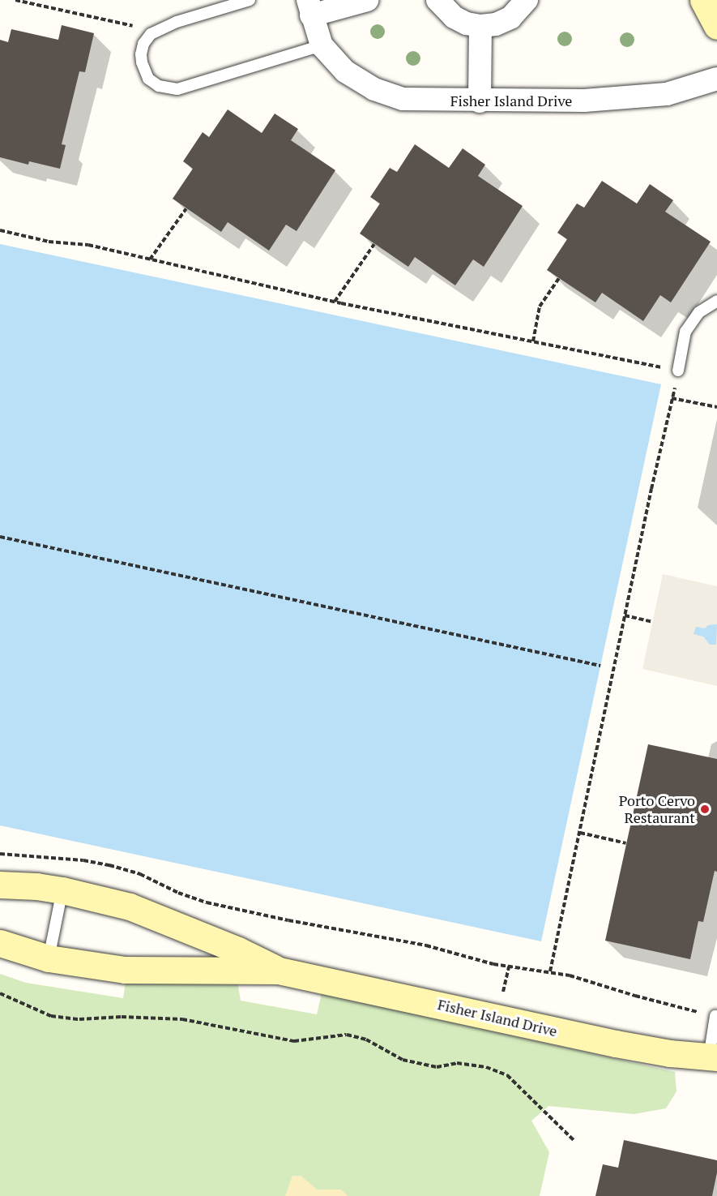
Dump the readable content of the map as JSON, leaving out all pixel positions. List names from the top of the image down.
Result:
{
  "streets": {
    "street": ["Fisher Island Drive"]
  },
  "places": ["Porto Cervo Restaurant"]
}
